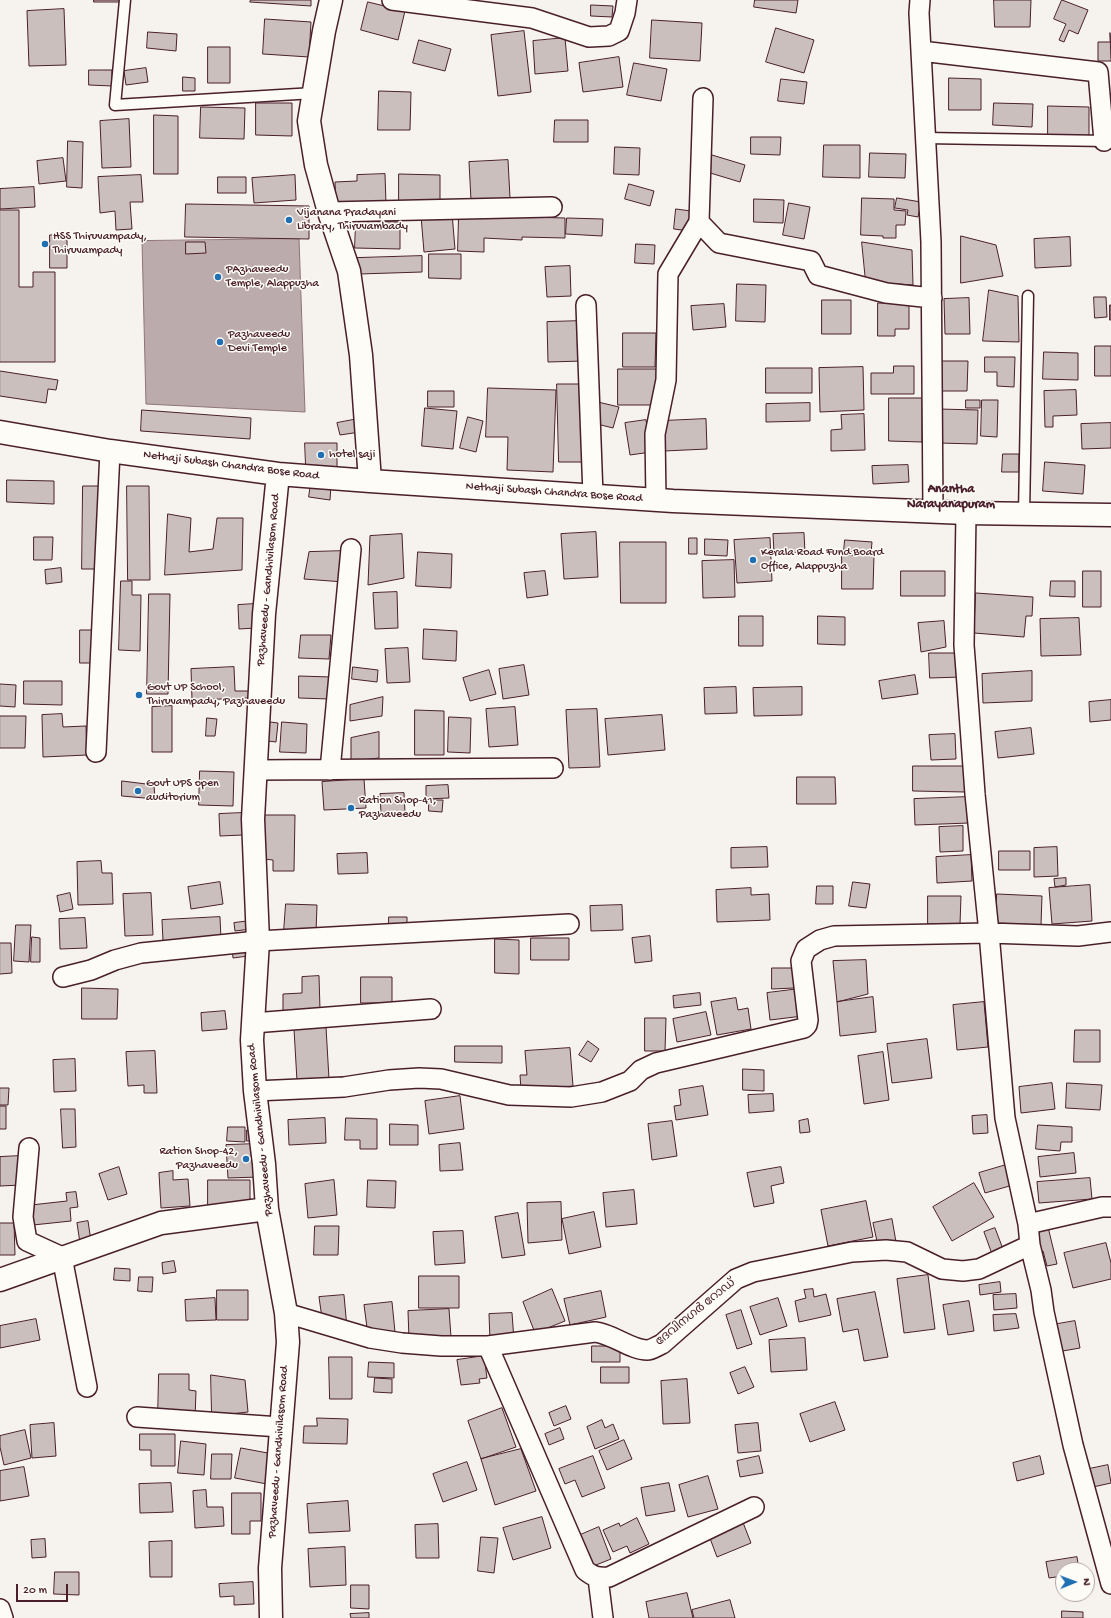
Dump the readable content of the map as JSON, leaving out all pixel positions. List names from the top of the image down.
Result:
{
  "streets": {
    "main road": ["Nethaji Subash Chandra Bose Road", "Pazhaveedu - Gandhivilasom Road"],
    "street": ["ദേവിനഗർ റോഡ്"]
  },
  "crossings": [
    ["Nethaji Subash Chandra Bose Road", "Pazhaveedu - Gandhivilasom Road"],
    ["Pazhaveedu - Gandhivilasom Road", "ദേവിനഗർ റോഡ്"]
  ],
  "districts": ["Anantha Narayanapuram"],
  "places": [
    "Vijanana Pradayani Library, Thiruvambady",
    "HSS Thiruvampady, Thiruvampady",
    "PAzhaveedu Temple, Alappuzha",
    "Pazhaveedu Devi Temple",
    "hotel saji",
    "Kerala Road Fund Board Office, Alappuzha",
    "Govt UP School, Thiruvampady, Pazhaveedu",
    "Govt UPS open auditorium",
    "Ration Shop-41, Pazhaveedu",
    "Ration Shop-42, Pazhaveedu"
  ],
  "scale_bar": "20 m",
  "north": "right"
}
